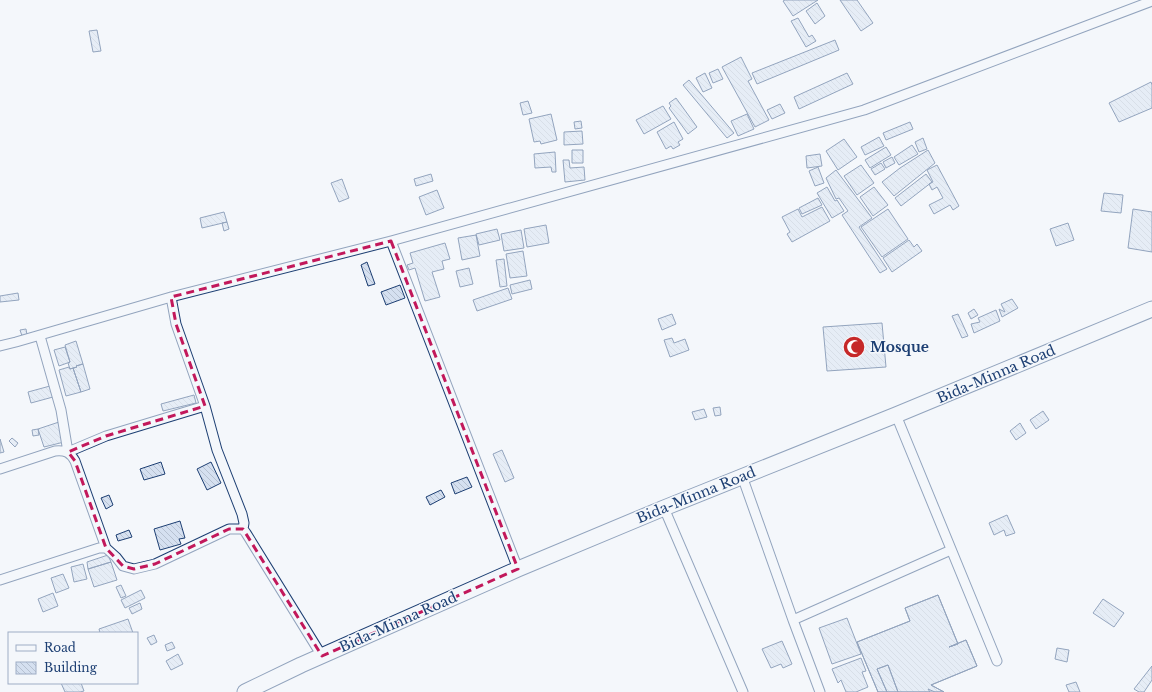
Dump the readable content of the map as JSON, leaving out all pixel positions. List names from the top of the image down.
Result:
{
  "streets": {
    "main road": ["Bida-Minna Road"]
  },
  "places": {
    "mosque": ["Mosque"]
  },
  "legend": ["Road", "Building"]
}
